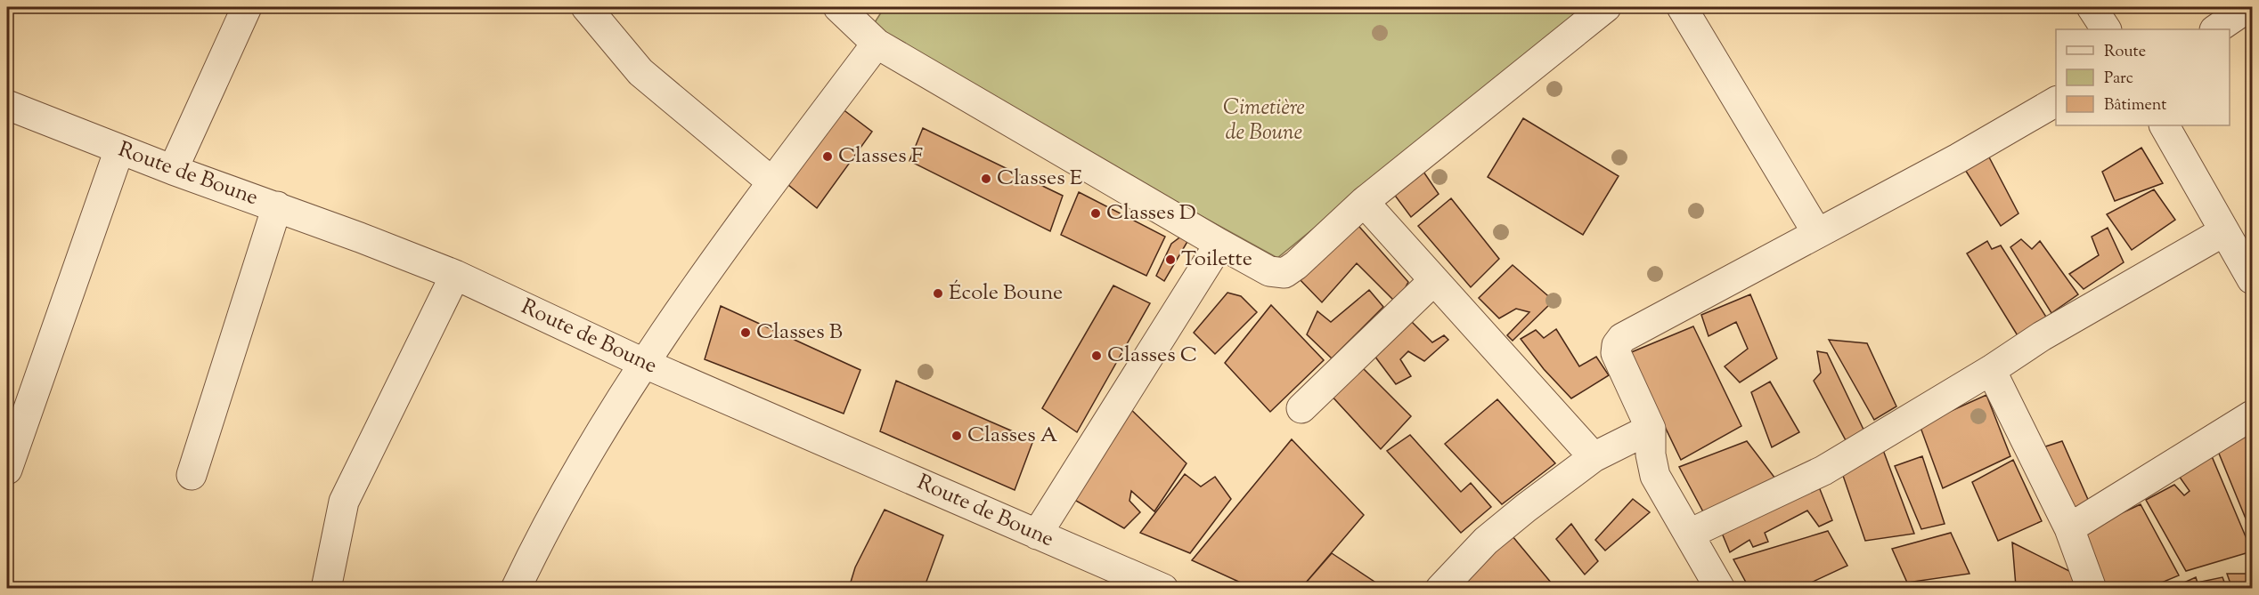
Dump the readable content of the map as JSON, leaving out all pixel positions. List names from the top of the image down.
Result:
{
  "streets": {
    "street": ["Route de Boune"]
  },
  "parks": ["Cimetière de Boune"],
  "places": [
    "Classes F",
    "Classes E",
    "Classes D",
    "Toilette",
    "École Boune",
    "Classes B",
    "Classes C",
    "Classes A"
  ],
  "legend": ["Route", "Parc", "Bâtiment"]
}
